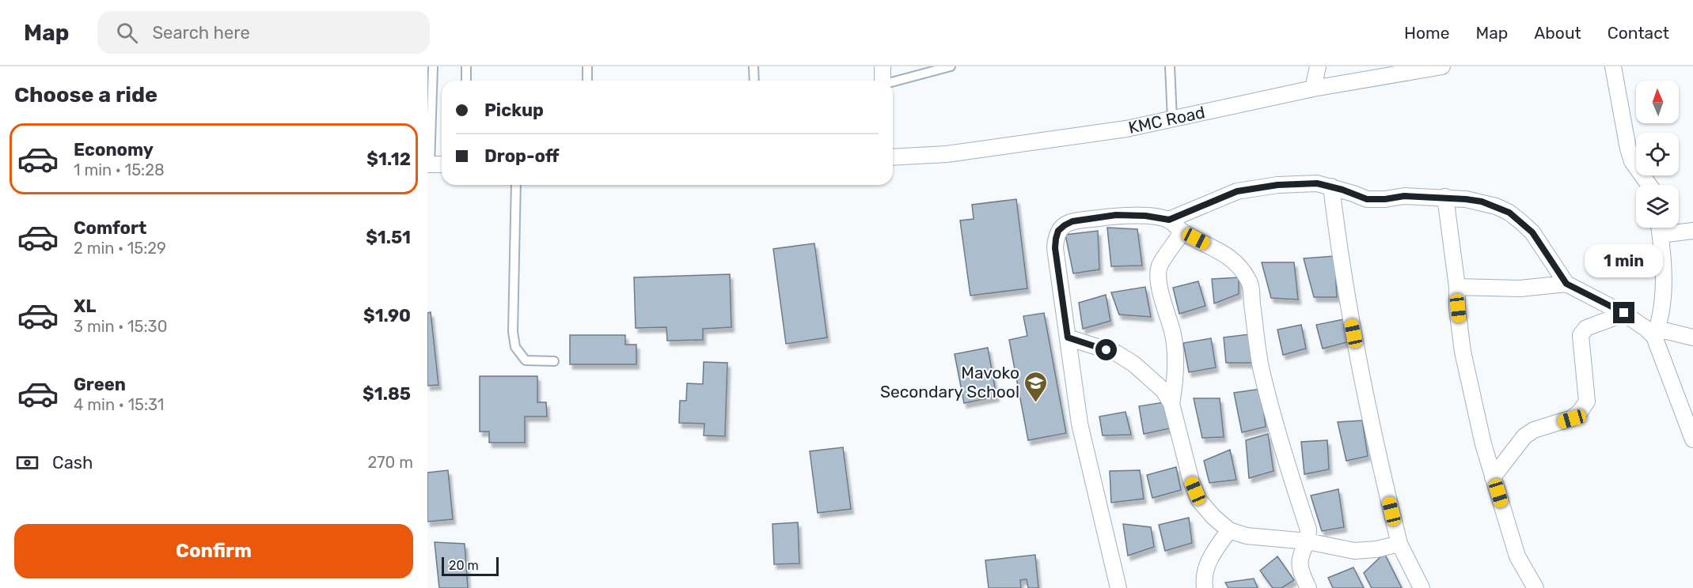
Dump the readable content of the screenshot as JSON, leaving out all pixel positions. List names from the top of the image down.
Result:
{
  "streets": {
    "street": ["KMC Road"]
  },
  "places": {
    "school or university": ["Mavoko Secondary School"]
  },
  "scale_bar": "20 m",
  "north": "top",
  "page": {
    "header": "Map",
    "search": "Search here",
    "nav": [
      "Home",
      "Map",
      "About",
      "Contact"
    ],
    "heading": "Choose a ride",
    "banner": ["Pickup", "Drop-off"],
    "list": [
      {
        "name": "Economy",
        "note": "1 min · 15:28",
        "value": "$1.12"
      },
      {
        "name": "Comfort",
        "note": "2 min · 15:29",
        "value": "$1.51"
      },
      {
        "name": "XL",
        "note": "3 min · 15:30",
        "value": "$1.90"
      },
      {
        "name": "Green",
        "note": "4 min · 15:31",
        "value": "$1.85"
      }
    ],
    "bubble": "1 min",
    "pay": ["Cash", "270 m"],
    "buttons": "Confirm",
    "scale": "20 m"
  }
}
